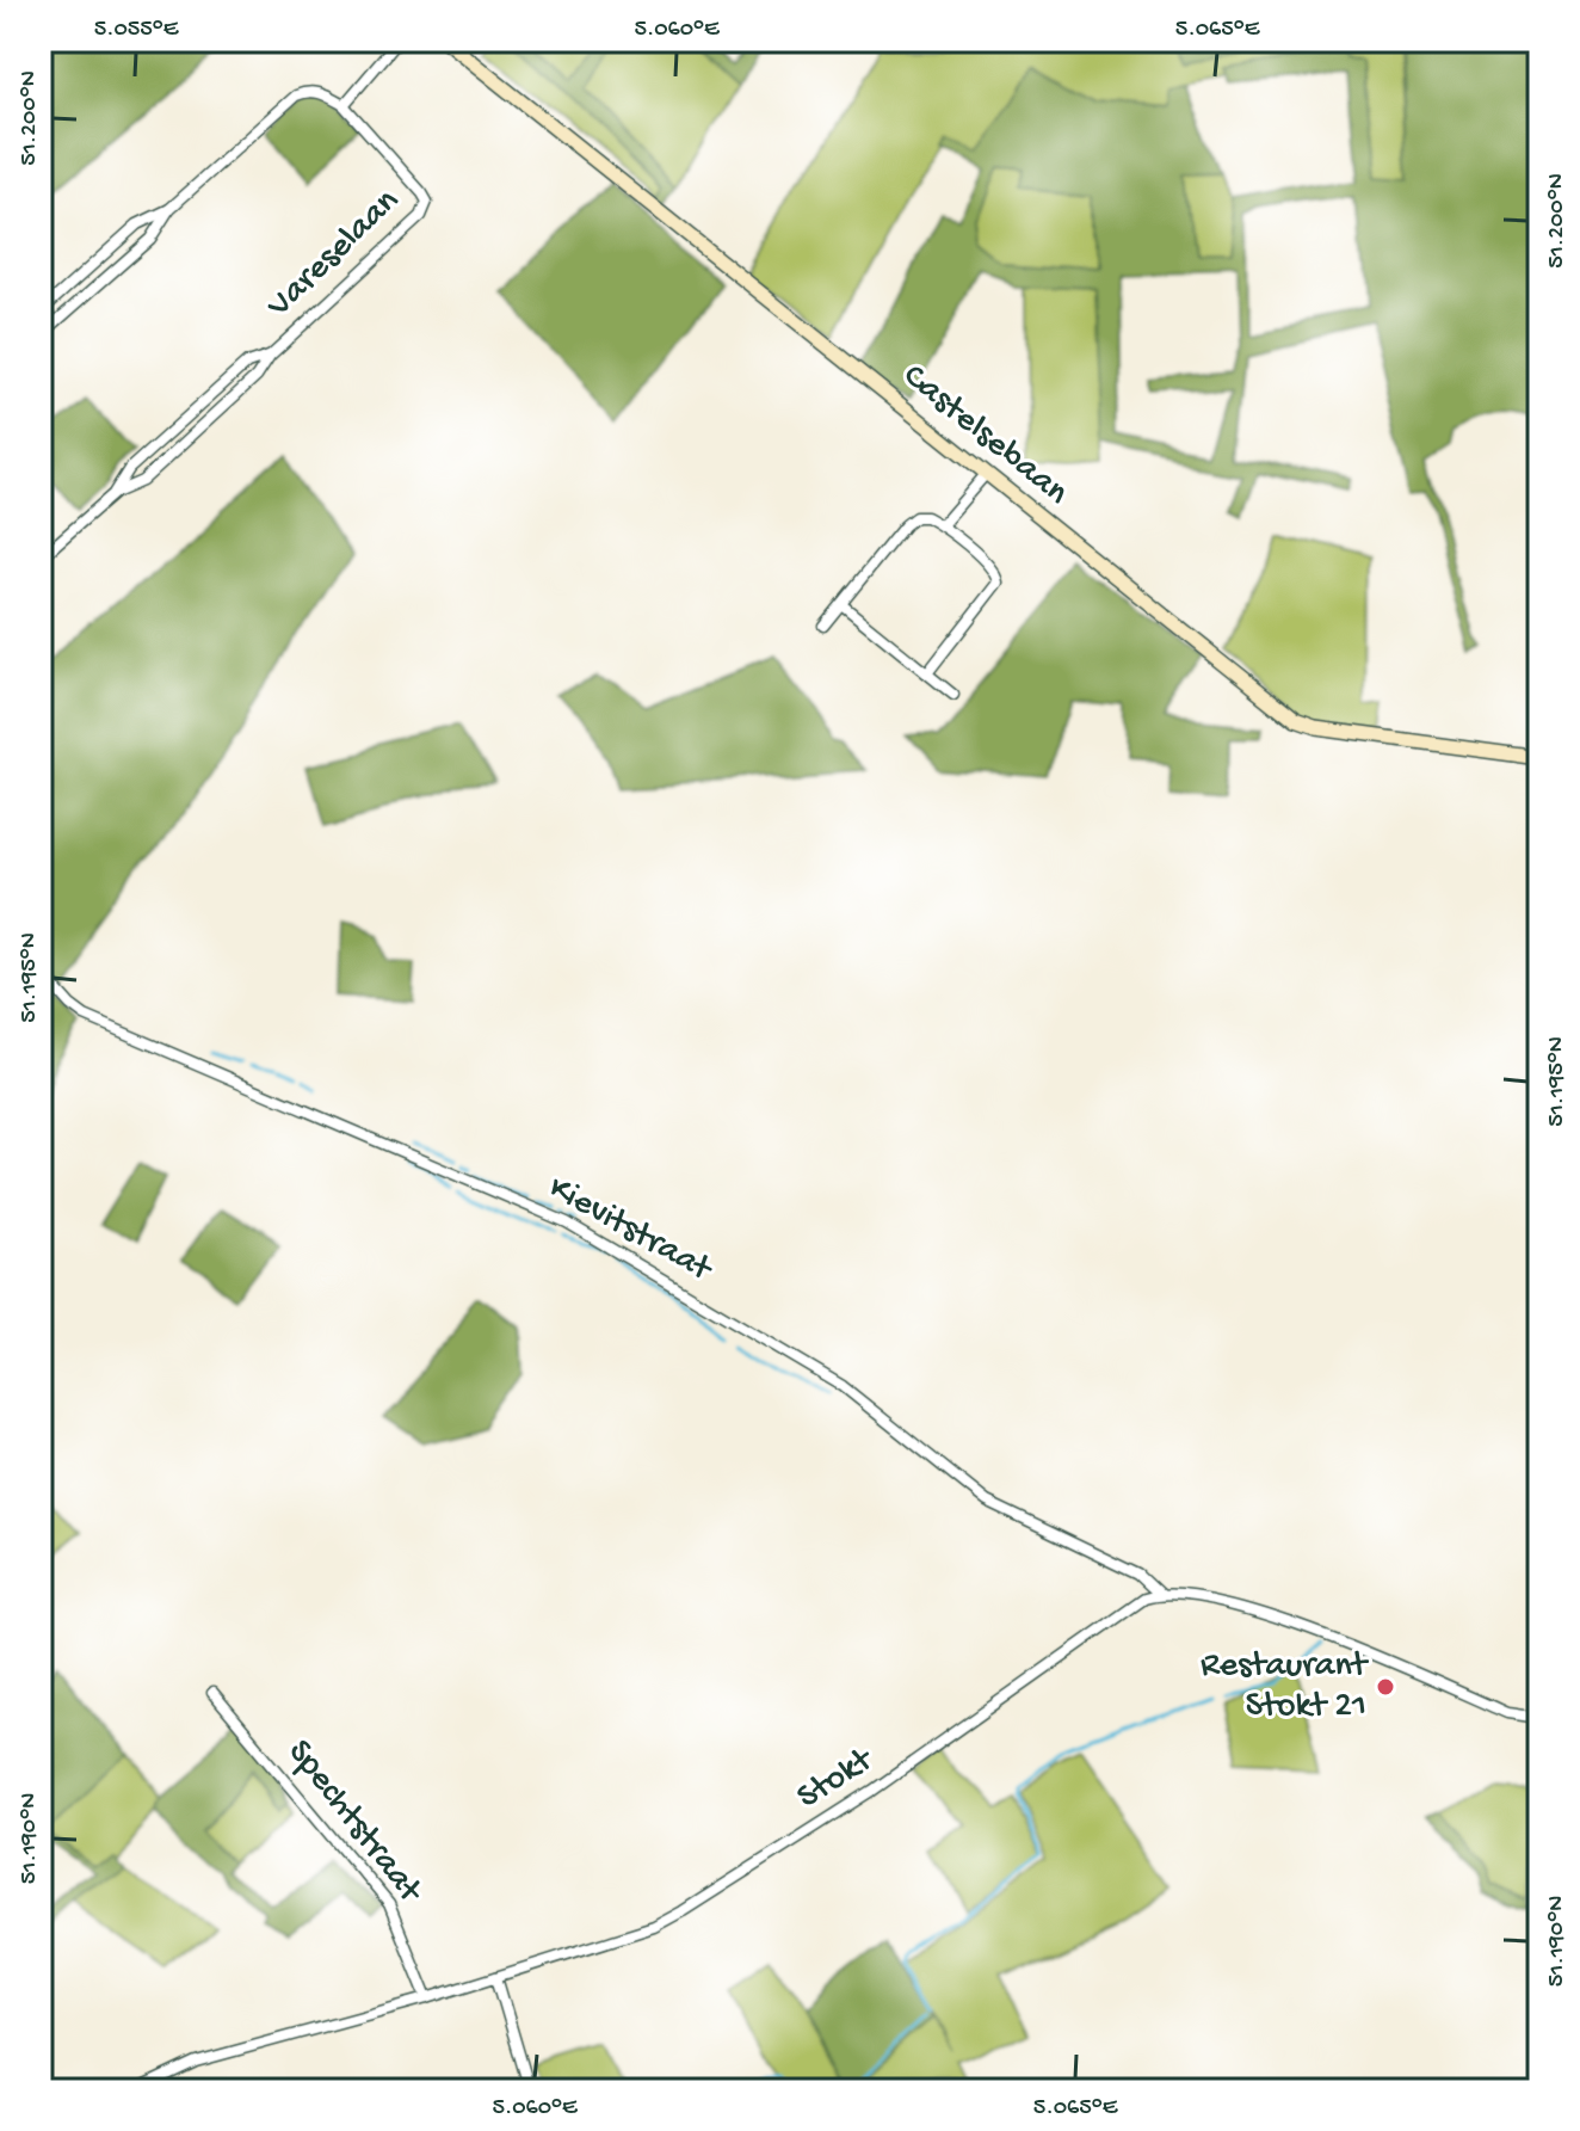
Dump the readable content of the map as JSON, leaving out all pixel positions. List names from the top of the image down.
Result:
{
  "streets": {
    "street": [
      "Vareselaan",
      "Castelsebaan",
      "Kievitstraat",
      "Stokt",
      "Spechtstraat"
    ]
  },
  "crossings": [
    ["Kievitstraat", "Stokt"],
    ["Stokt", "Spechtstraat"]
  ],
  "places": ["Restaurant Stokt 21"],
  "coordinates": [
    "5.055°E",
    "5.060°E",
    "5.065°E",
    "51.200°N",
    "51.195°N",
    "51.190°N"
  ]
}
